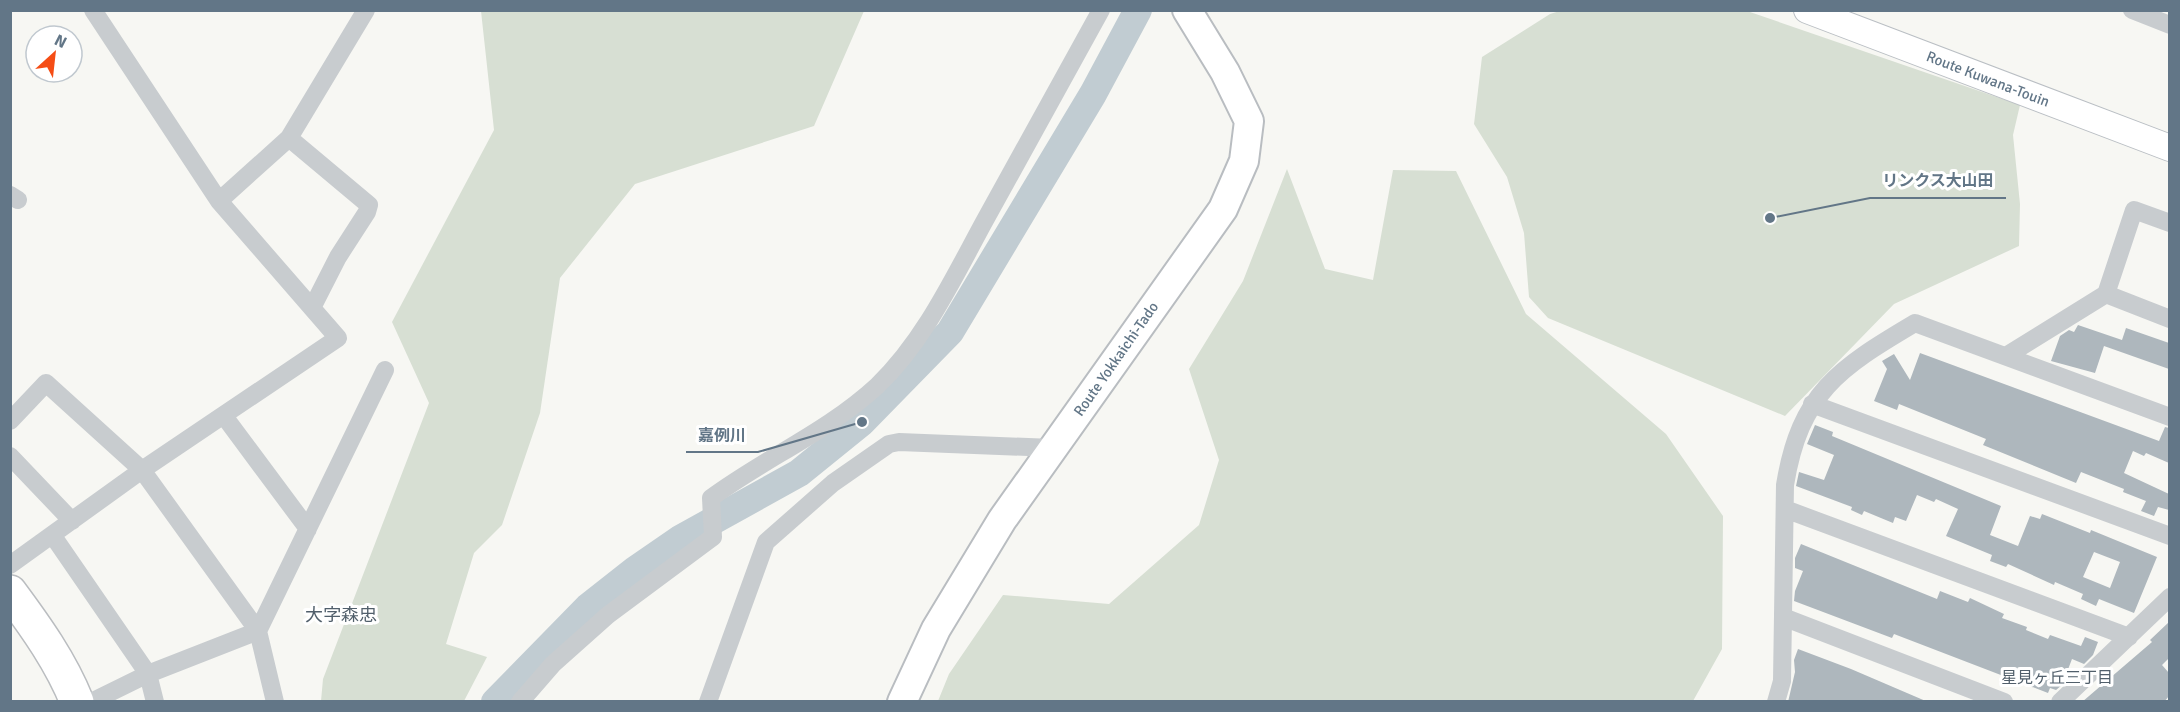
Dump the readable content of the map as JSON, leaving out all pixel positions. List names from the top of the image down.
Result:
{
  "streets": {
    "main road": ["Route Kuwana-Touin", "Route Yokkaichi-Tado"]
  },
  "districts": ["大字森忠", "星見ヶ丘三丁目"],
  "places": ["リンクス大山田", "嘉例川"],
  "north": "top right"
}
